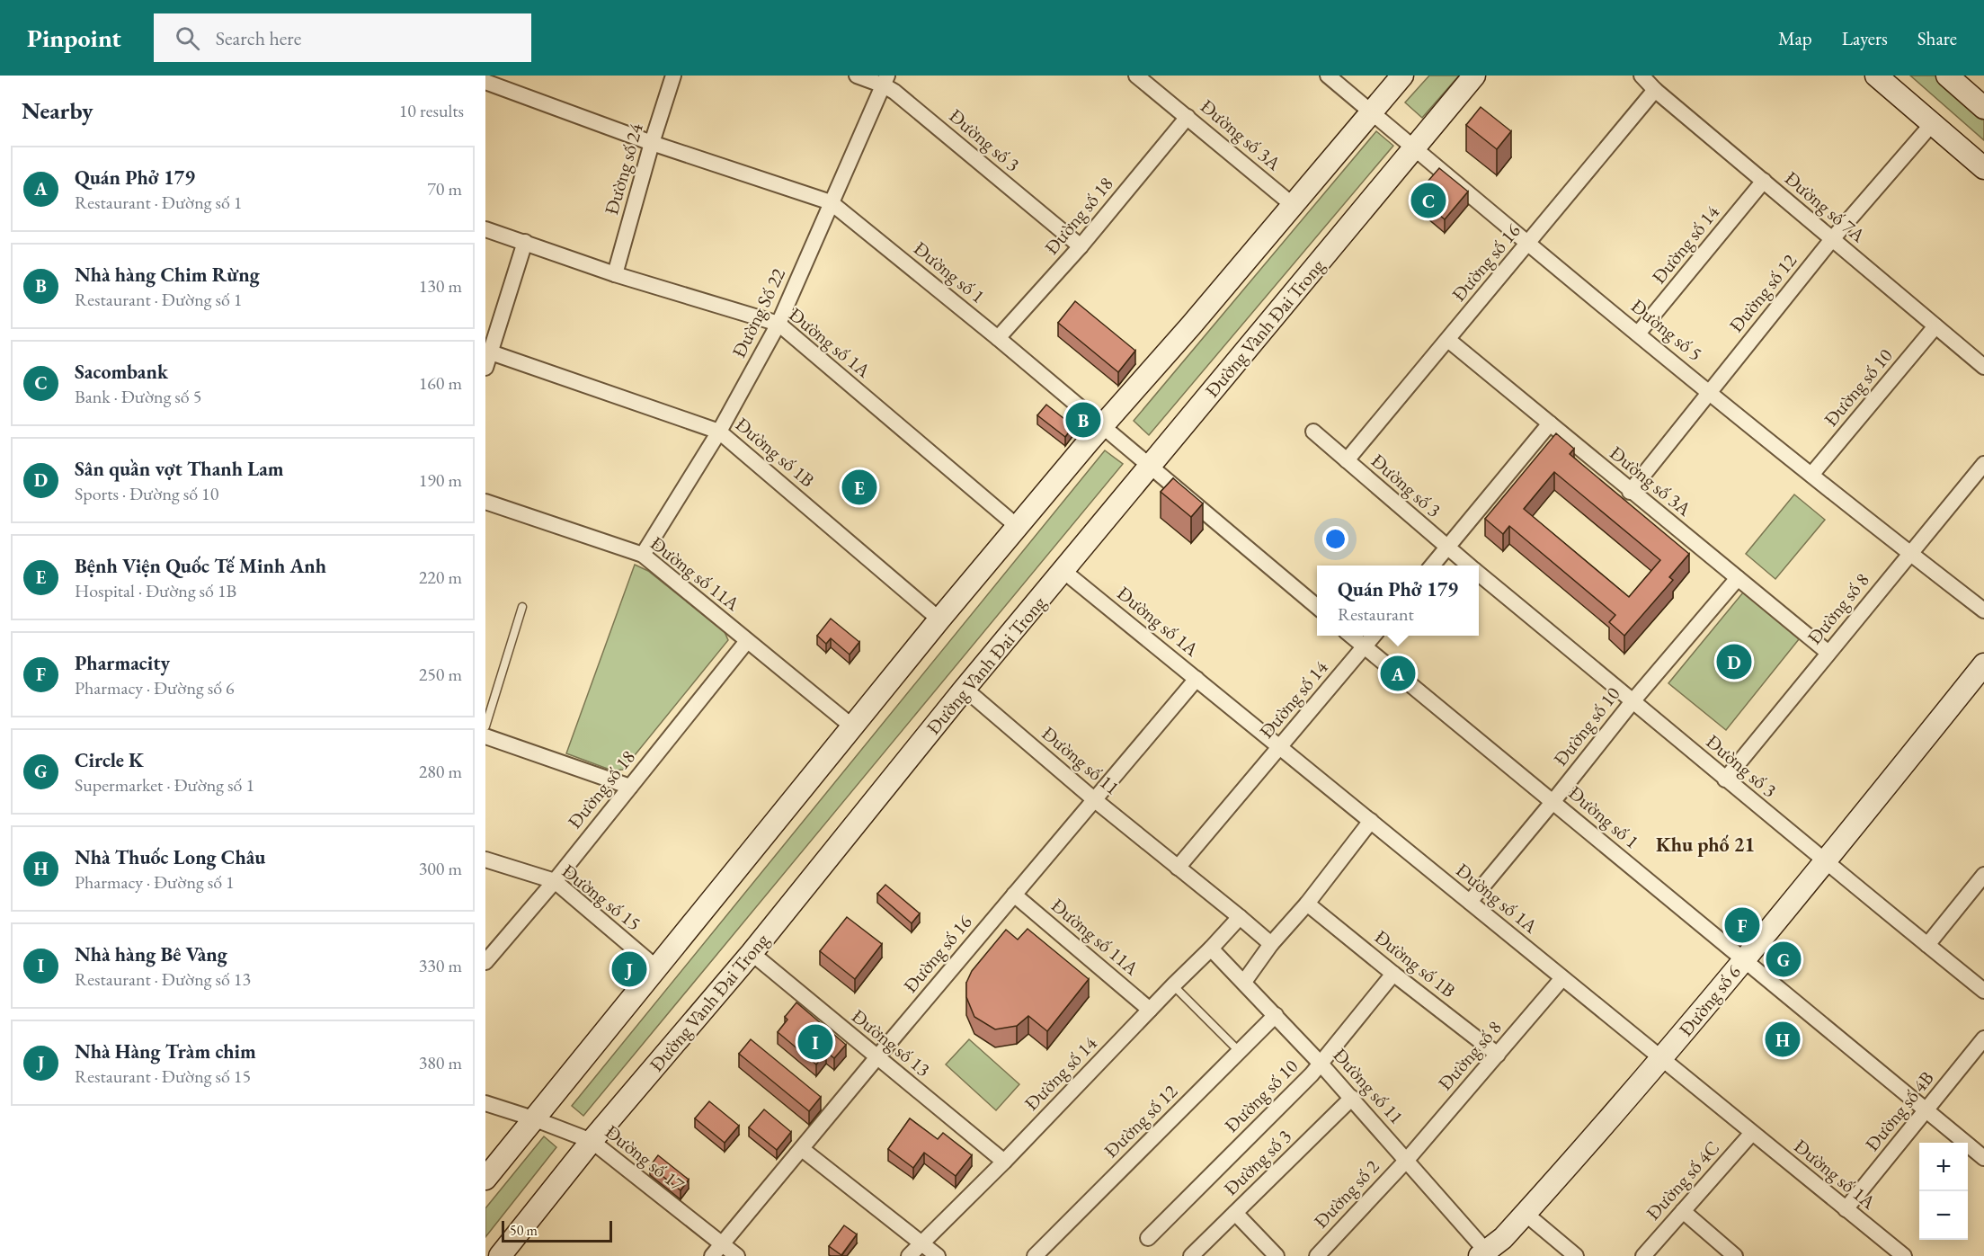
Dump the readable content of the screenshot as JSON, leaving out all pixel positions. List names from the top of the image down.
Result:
{
  "streets": {
    "street": [
      "Đường số 3A",
      "Đường số 3",
      "Đường số 24",
      "Đường số 7A",
      "Đường số 18",
      "Đường số 14",
      "Đường số 16",
      "Đường số 1",
      "Đường số 12",
      "Đường Số 22",
      "Đường Vành Đai Trong",
      "Đường số 5",
      "Đường số 1A",
      "Đường số 10",
      "Đường số 1B",
      "Đường số 11A",
      "Đường số 8",
      "Đường số 11",
      "Đường số 15",
      "Đường số 6",
      "Đường số 13",
      "Đường số 4B",
      "Đường số 17",
      "Đường số 4C",
      "Đường số 2"
    ]
  },
  "crossings": [
    ["Đường số 3A", "Đường số 18"],
    ["Đường số 3A", "Đường số 16"],
    ["Đường số 3A", "Đường số 12"],
    ["Đường số 3A", "Đường số 10"],
    ["Đường số 3A", "Đường số 8"],
    ["Đường số 3", "Đường số 18"],
    ["Đường số 3", "Đường số 16"],
    ["Đường số 3", "Đường Số 22"],
    ["Đường số 3", "Đường số 10"],
    ["Đường số 3", "Đường số 8"],
    ["Đường số 3", "Đường số 11"],
    ["Đường số 3", "Đường số 6"],
    ["Đường số 24", "Đường số 1"],
    ["Đường số 24", "Đường số 1A"],
    ["Đường số 7A", "Đường số 14"],
    ["Đường số 7A", "Đường số 16"],
    ["Đường số 7A", "Đường số 12"],
    ["Đường số 7A", "Đường số 10"],
    ["Đường số 18", "Đường số 1"],
    ["Đường số 18", "Đường số 11A"],
    ["Đường số 18", "Đường số 15"],
    ["Đường số 14", "Đường số 1"],
    ["Đường số 14", "Đường số 5"],
    ["Đường số 14", "Đường số 1A"],
    ["Đường số 14", "Đường số 11A"],
    ["Đường số 14", "Đường số 11"],
    ["Đường số 14", "Đường số 13"],
    ["Đường số 16", "Đường số 5"],
    ["Đường số 16", "Đường số 1A"],
    ["Đường số 16", "Đường số 11A"],
    ["Đường số 16", "Đường số 11"],
    ["Đường số 16", "Đường số 13"],
    ["Đường số 16", "Đường số 17"],
    ["Đường số 1", "Đường Số 22"],
    ["Đường số 1", "Đường Vành Đai Trong"],
    ["Đường số 1", "Đường số 10"],
    ["Đường số 1", "Đường số 6"],
    ["Đường số 1", "Đường số 4B"],
    ["Đường số 12", "Đường số 5"],
    ["Đường số 12", "Đường số 11"],
    ["Đường Số 22", "Đường số 1A"],
    ["Đường Số 22", "Đường số 1B"],
    ["Đường Số 22", "Đường số 11A"],
    ["Đường Vành Đai Trong", "Đường số 5"],
    ["Đường Vành Đai Trong", "Đường số 1A"],
    ["Đường Vành Đai Trong", "Đường số 11"],
    ["Đường Vành Đai Trong", "Đường số 13"],
    ["Đường Vành Đai Trong", "Đường số 17"],
    ["Đường số 5", "Đường số 10"],
    ["Đường số 5", "Đường số 8"],
    ["Đường số 1A", "Đường số 10"],
    ["Đường số 1A", "Đường số 8"],
    ["Đường số 1A", "Đường số 6"],
    ["Đường số 1A", "Đường số 4B"],
    ["Đường số 1A", "Đường số 4C"],
    ["Đường số 10", "Đường số 1B"],
    ["Đường số 10", "Đường số 11"],
    ["Đường số 1B", "Đường số 8"],
    ["Đường số 8", "Đường số 11"],
    ["Đường số 8", "Đường số 2"],
    ["Đường số 11", "Đường số 6"],
    ["Đường số 11", "Đường số 2"]
  ],
  "districts": ["Khu phố 21"],
  "scale_bar": "50 m",
  "page": {
    "header": "Pinpoint",
    "search": "Search here",
    "nav": ["Map", "Layers", "Share"],
    "heading": ["Nearby", "10 results"],
    "list": [
      {
        "mark": "A",
        "name": "Quán Phở 179",
        "note": "Restaurant · Đường số 1",
        "value": "70 m"
      },
      {
        "mark": "B",
        "name": "Nhà hàng Chim Rừng",
        "note": "Restaurant · Đường số 1",
        "value": "130 m"
      },
      {
        "mark": "C",
        "name": "Sacombank",
        "note": "Bank · Đường số 5",
        "value": "160 m"
      },
      {
        "mark": "D",
        "name": "Sân quần vợt Thanh Lam",
        "note": "Sports · Đường số 10",
        "value": "190 m"
      },
      {
        "mark": "E",
        "name": "Bệnh Viện Quốc Tế Minh Anh",
        "note": "Hospital · Đường số 1B",
        "value": "220 m"
      },
      {
        "mark": "F",
        "name": "Pharmacity",
        "note": "Pharmacy · Đường số 6",
        "value": "250 m"
      },
      {
        "mark": "G",
        "name": "Circle K",
        "note": "Supermarket · Đường số 1",
        "value": "280 m"
      },
      {
        "mark": "H",
        "name": "Nhà Thuốc Long Châu",
        "note": "Pharmacy · Đường số 1",
        "value": "300 m"
      },
      {
        "mark": "I",
        "name": "Nhà hàng Bê Vàng",
        "note": "Restaurant · Đường số 13",
        "value": "330 m"
      },
      {
        "mark": "J",
        "name": "Nhà Hàng Tràm chim",
        "note": "Restaurant · Đường số 15",
        "value": "380 m"
      }
    ],
    "pins": [
      "C",
      "B",
      "E",
      "D",
      "A",
      "F",
      "G",
      "J",
      "H",
      "I"
    ],
    "popup": ["Quán Phở 179", "Restaurant"],
    "map_buttons": ["+", "−"],
    "scale": "50 m"
  }
}
